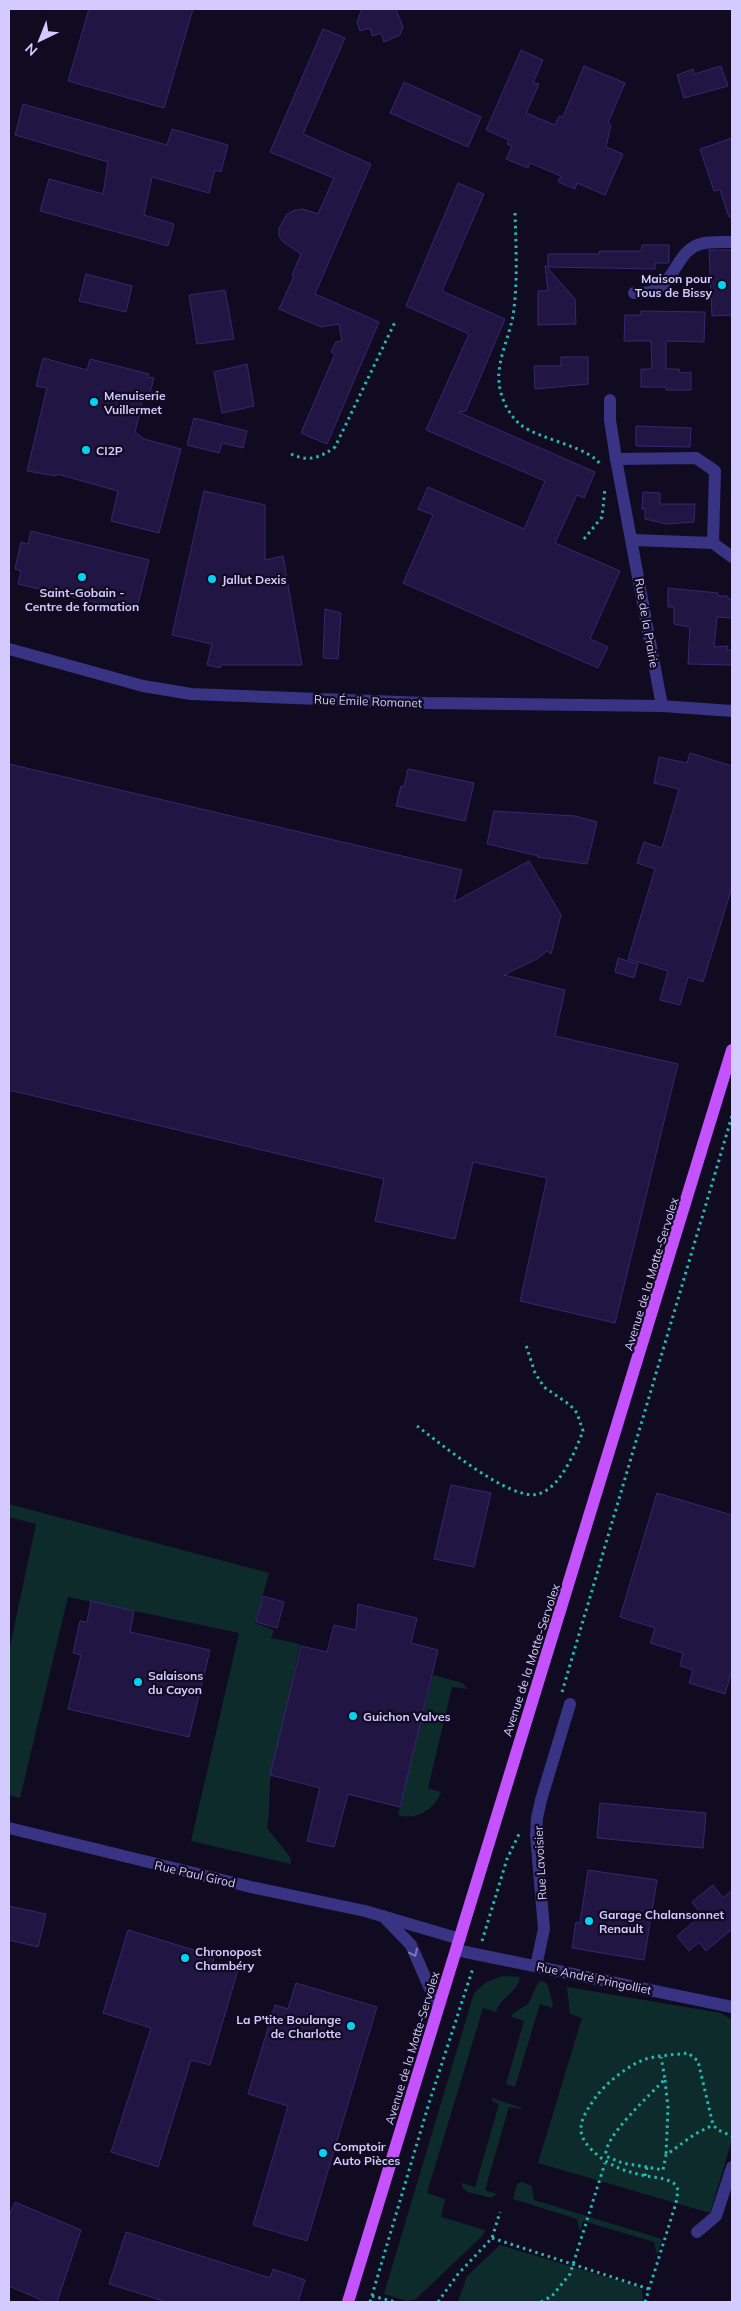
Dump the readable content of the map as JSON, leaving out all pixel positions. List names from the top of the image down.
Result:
{
  "streets": {
    "main road": ["Avenue de la Motte-Servolex"],
    "street": [
      "Rue de la Prairie",
      "Rue Émile Romanet",
      "Rue Lavoisier",
      "Rue Paul Girod",
      "Rue André Pringolliet"
    ]
  },
  "crossings": [
    ["Rue de la Prairie", "Rue Émile Romanet"],
    ["Avenue de la Motte-Servolex", "Rue Paul Girod"],
    ["Avenue de la Motte-Servolex", "Rue André Pringolliet"],
    ["Rue Lavoisier", "Rue André Pringolliet"],
    ["Rue Paul Girod", "Rue André Pringolliet"]
  ],
  "places": [
    "Maison pour Tous de Bissy",
    "Menuiserie Vuillermet",
    "CI2P",
    "Saint-Gobain - Centre de formation",
    "Jallut Dexis",
    "Salaisons du Cayon",
    "Guichon Valves",
    "Garage Chalansonnet Renault",
    "Chronopost Chambéry",
    "La P'tite Boulange de Charlotte",
    "Comptoir Auto Pièces"
  ],
  "north": "bottom left"
}
